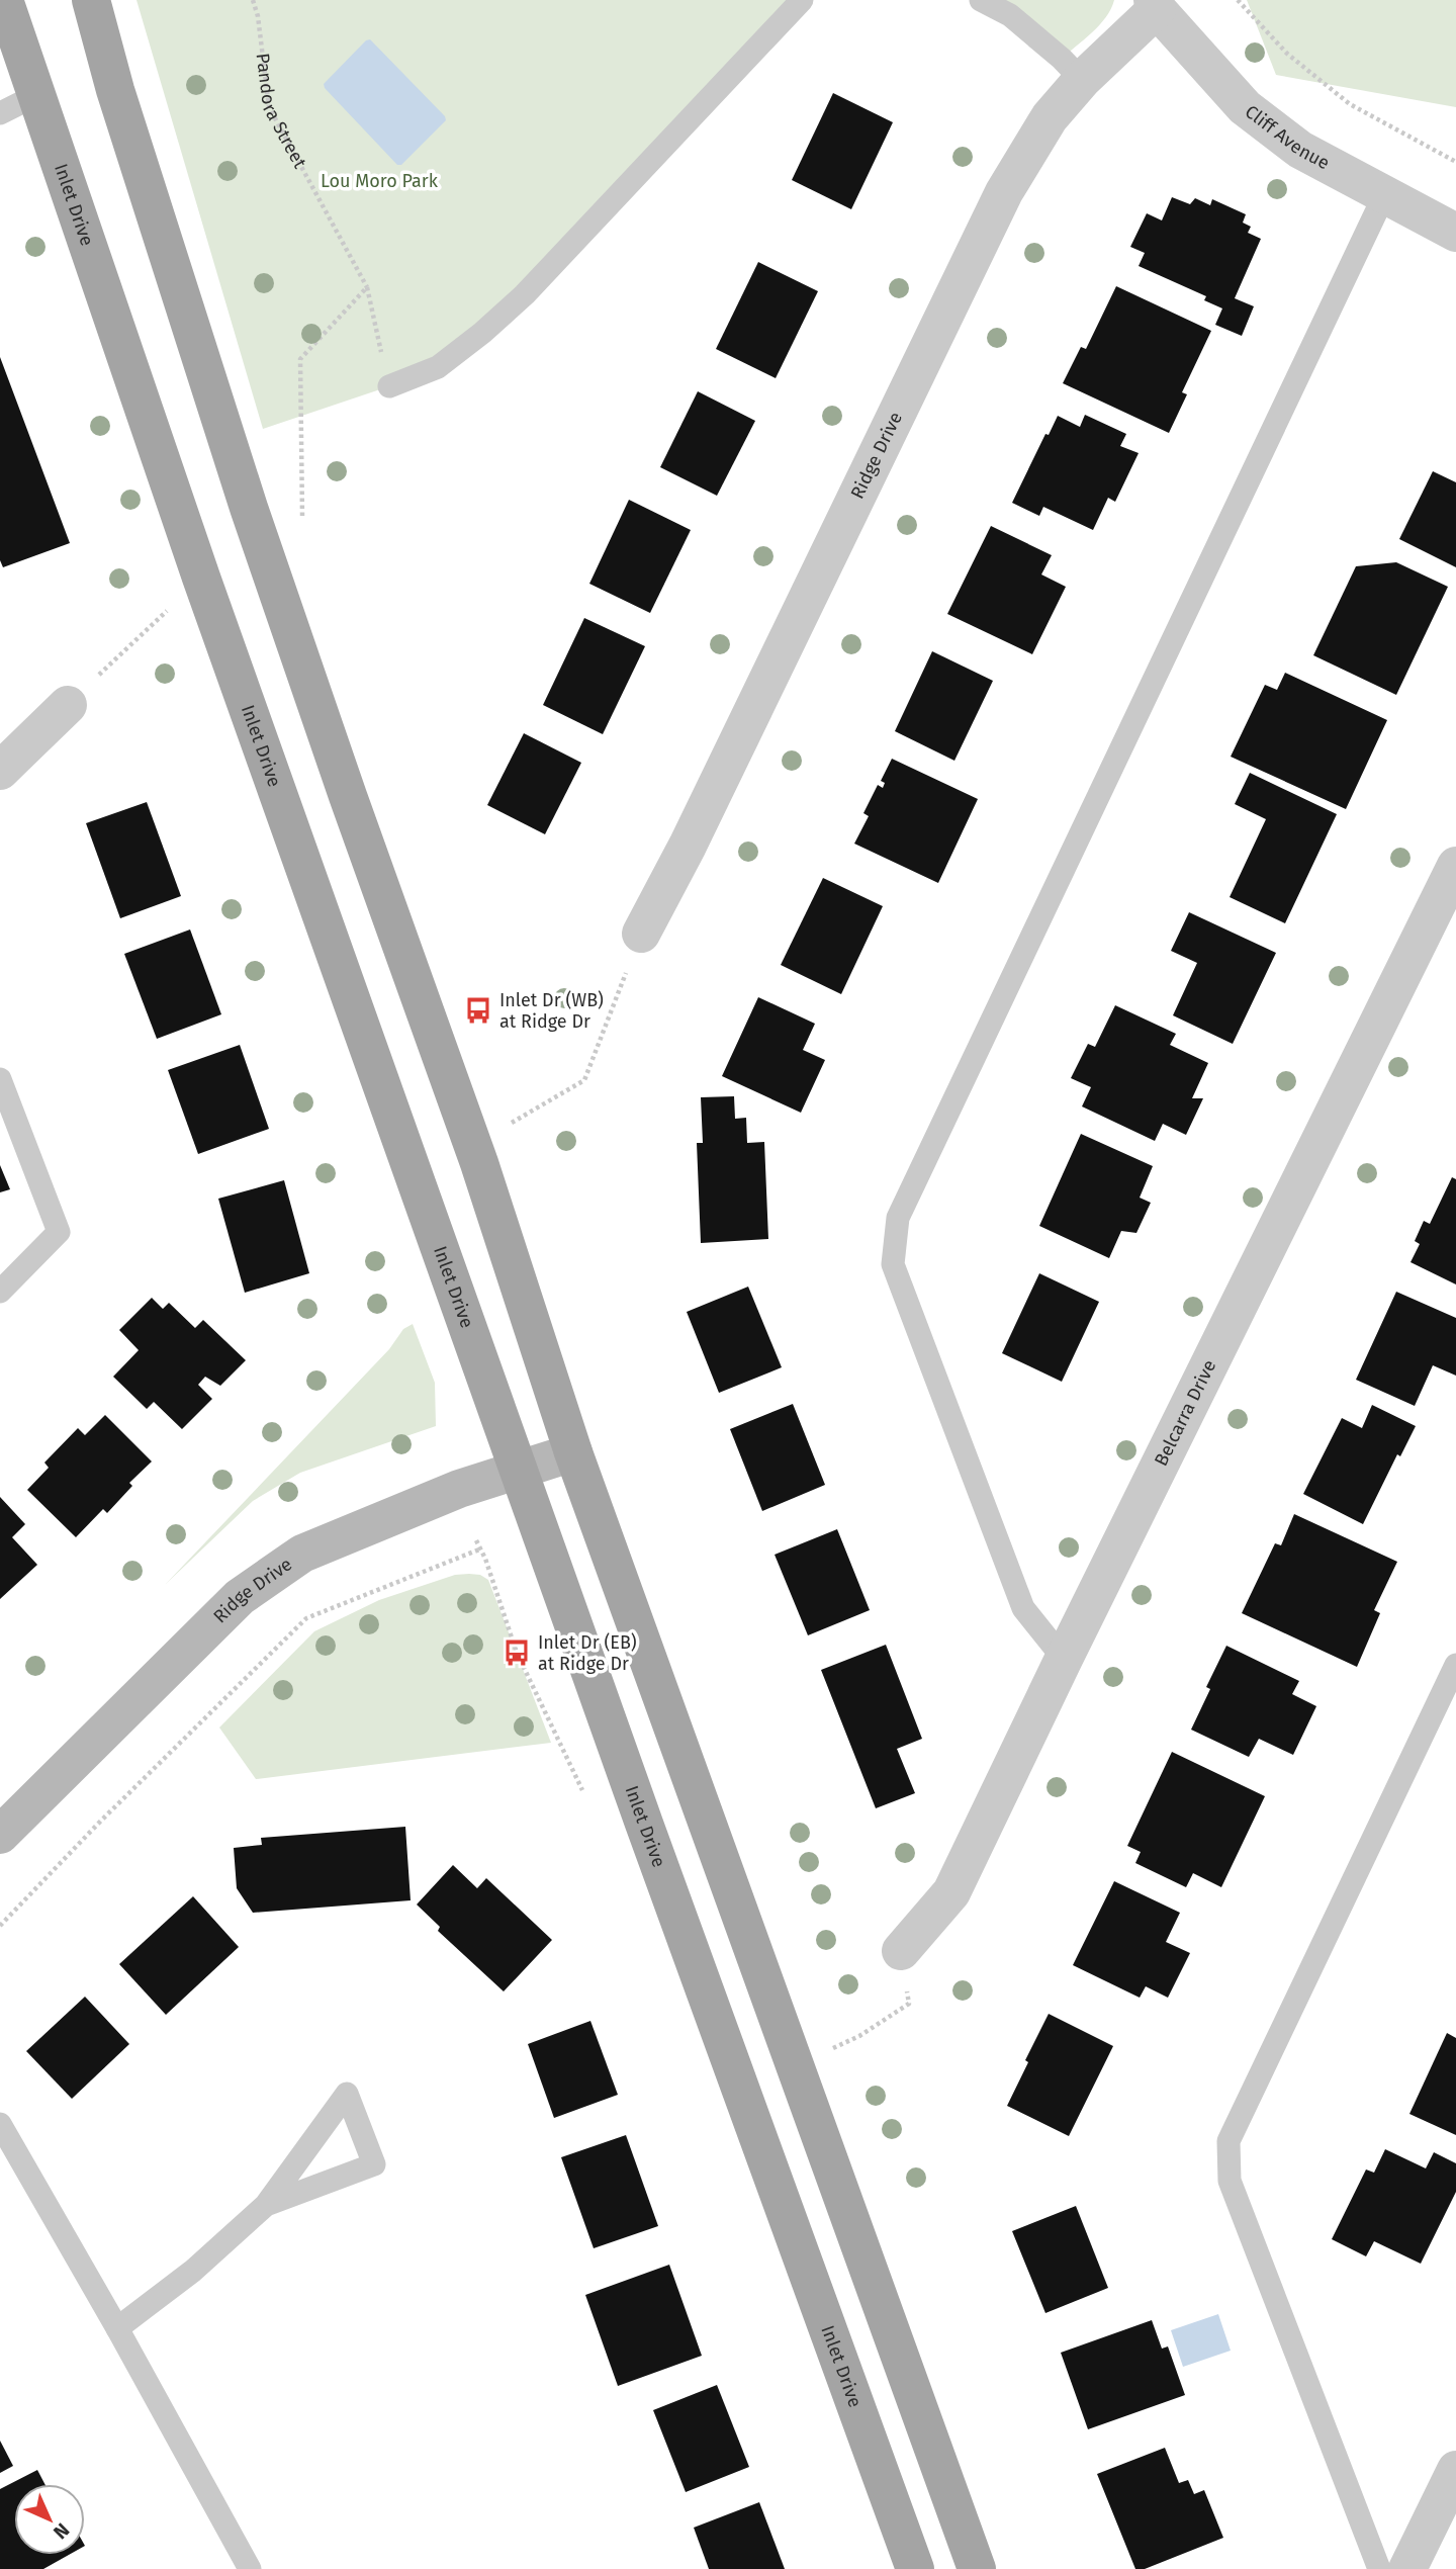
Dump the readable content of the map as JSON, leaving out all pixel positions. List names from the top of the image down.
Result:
{
  "streets": {
    "main road": ["Inlet Drive"],
    "street": ["Cliff Avenue", "Ridge Drive", "Belcarra Drive"],
    "path": ["Pandora Street"]
  },
  "crossings": [
    ["Cliff Avenue", "Ridge Drive"],
    ["Inlet Drive", "Ridge Drive"]
  ],
  "parks": ["Lou Moro Park"],
  "places": {
    "bus stop": ["Inlet Dr (WB) at Ridge Dr", "Inlet Dr (EB) at Ridge Dr"]
  },
  "north": "bottom right"
}
